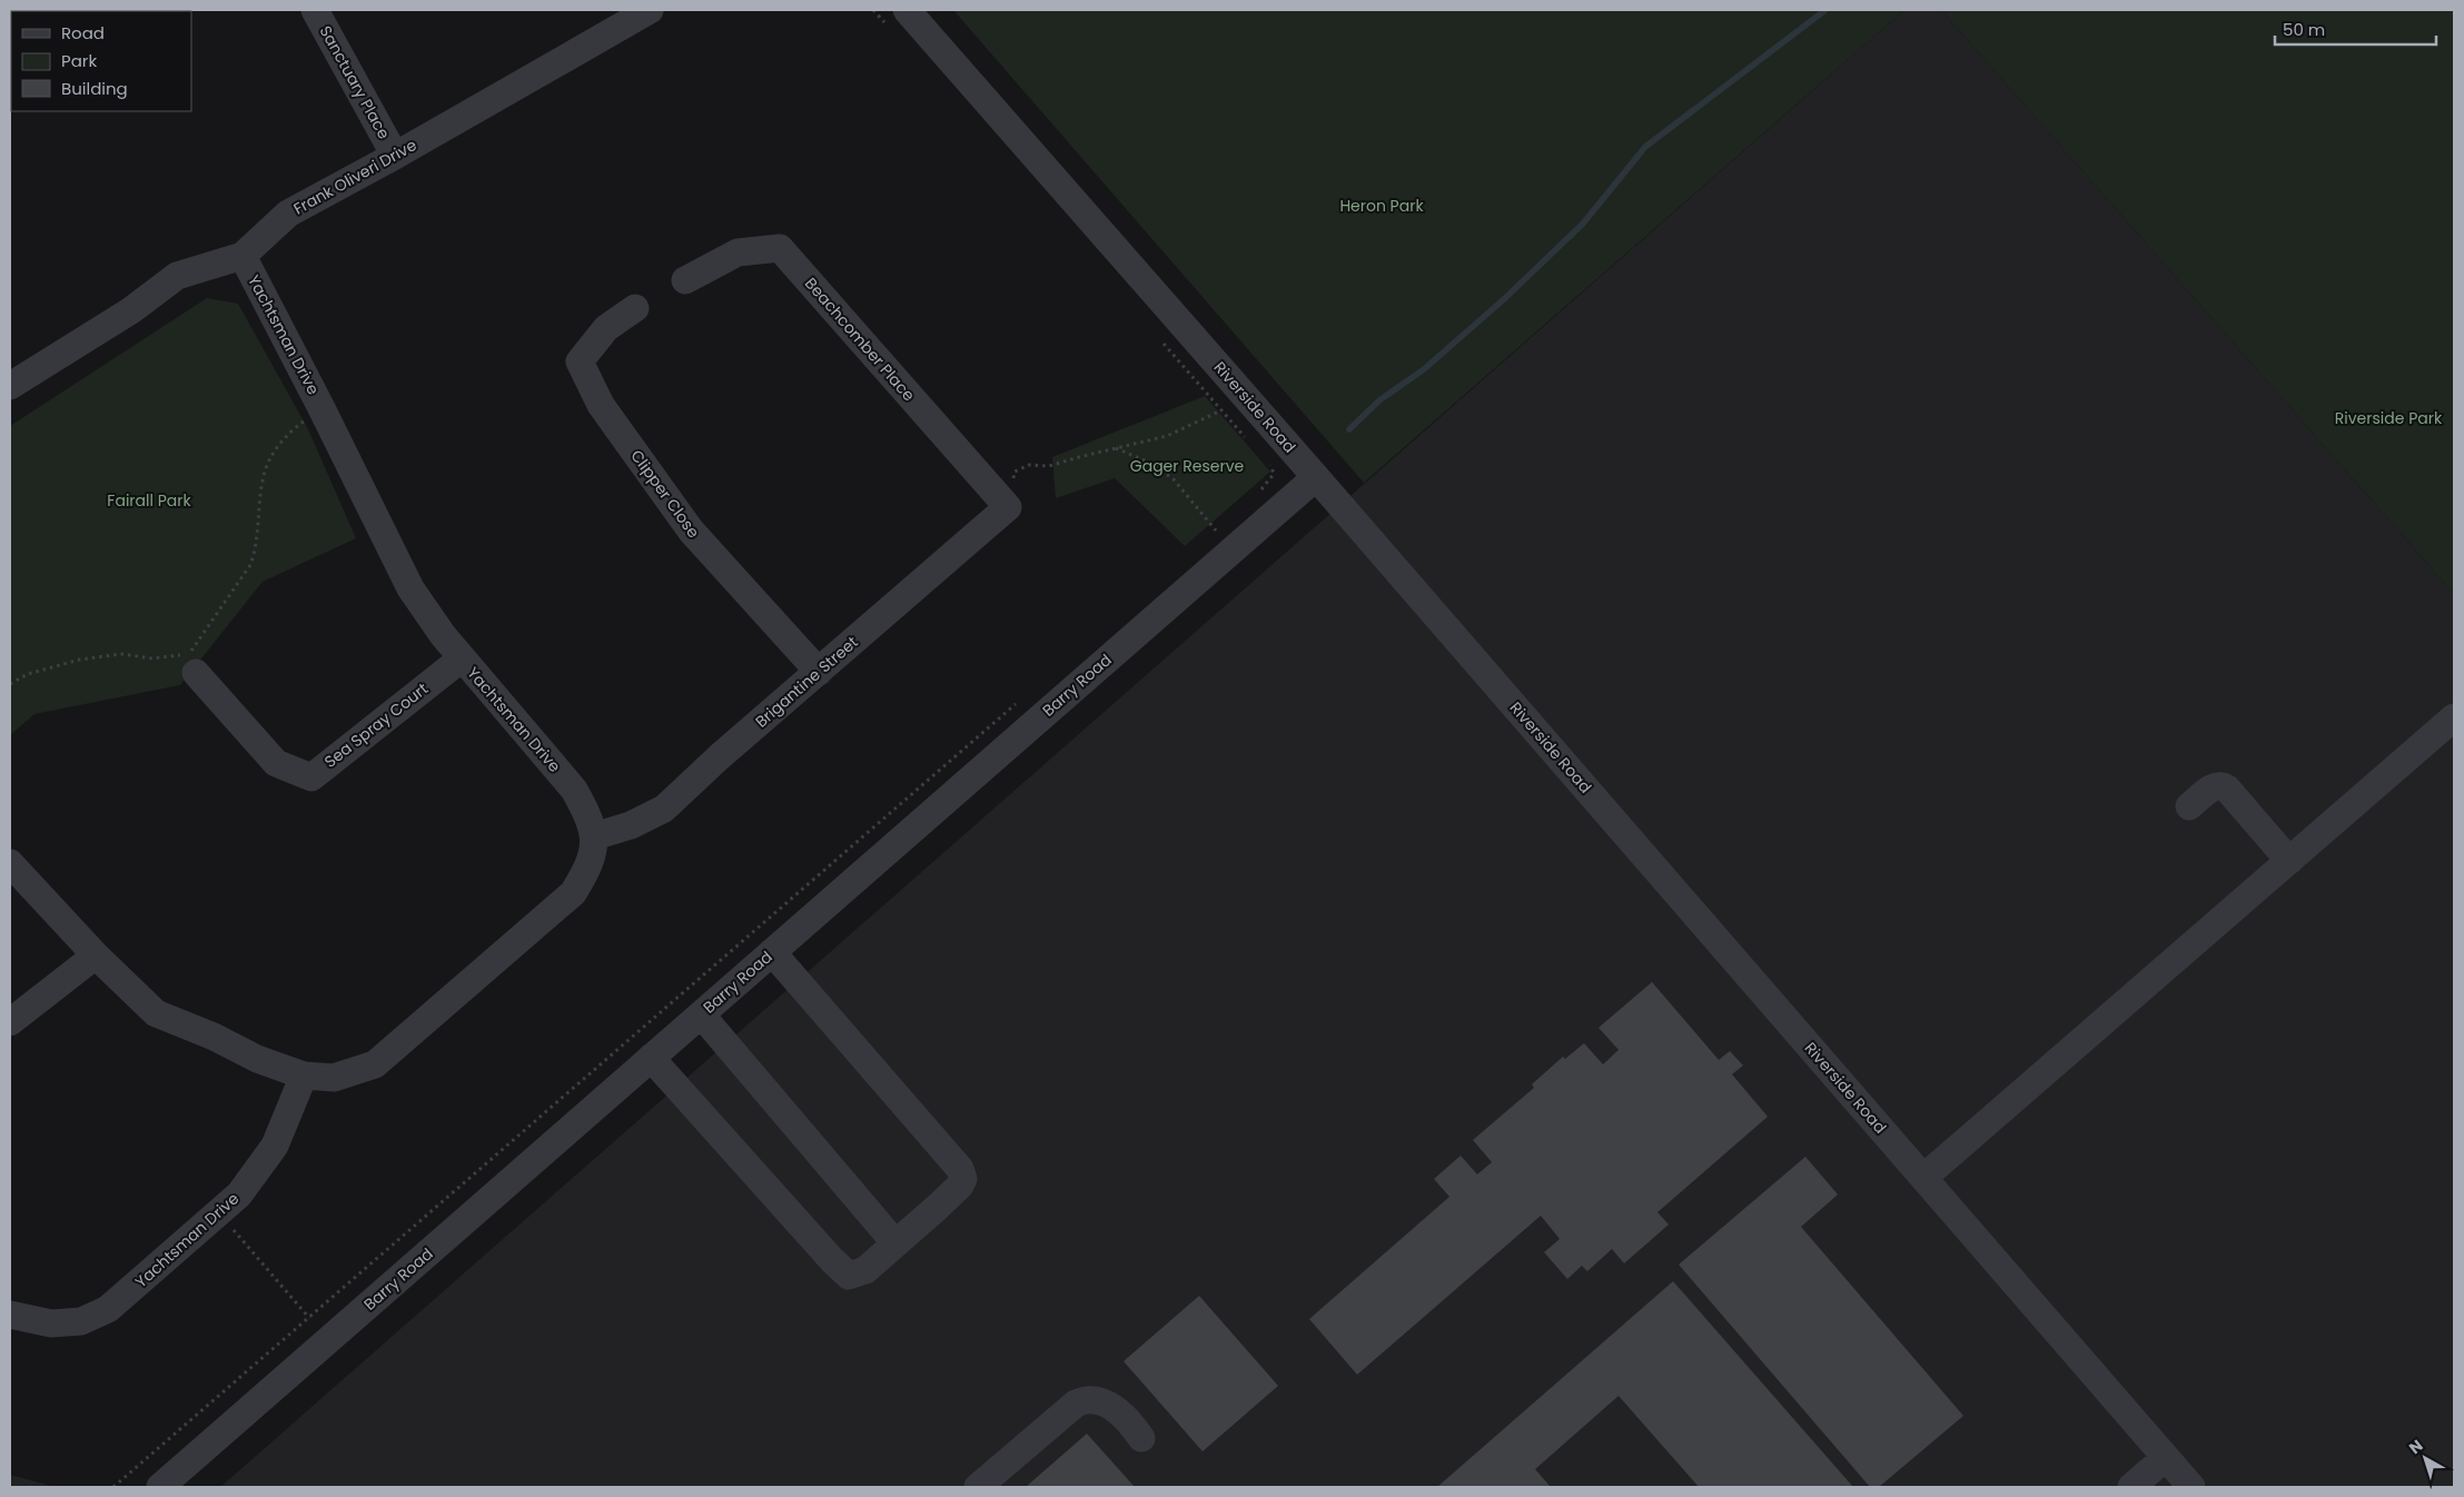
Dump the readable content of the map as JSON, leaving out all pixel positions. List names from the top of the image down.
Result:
{
  "streets": {
    "street": [
      "Sanctuary Place",
      "Frank Oliveri Drive",
      "Yachtsman Drive",
      "Beachcomber Place",
      "Riverside Road",
      "Clipper Close",
      "Brigantine Street",
      "Barry Road",
      "Sea Spray Court"
    ]
  },
  "crossings": [
    ["Sanctuary Place", "Frank Oliveri Drive"],
    ["Frank Oliveri Drive", "Yachtsman Drive"],
    ["Yachtsman Drive", "Brigantine Street"],
    ["Yachtsman Drive", "Sea Spray Court"],
    ["Beachcomber Place", "Brigantine Street"],
    ["Riverside Road", "Barry Road"],
    ["Clipper Close", "Brigantine Street"]
  ],
  "parks": [
    "Heron Park",
    "Riverside Park",
    "Gager Reserve",
    "Fairall Park"
  ],
  "legend": ["Road", "Park", "Building"],
  "scale_bar": "50 m",
  "north": "top left"
}
